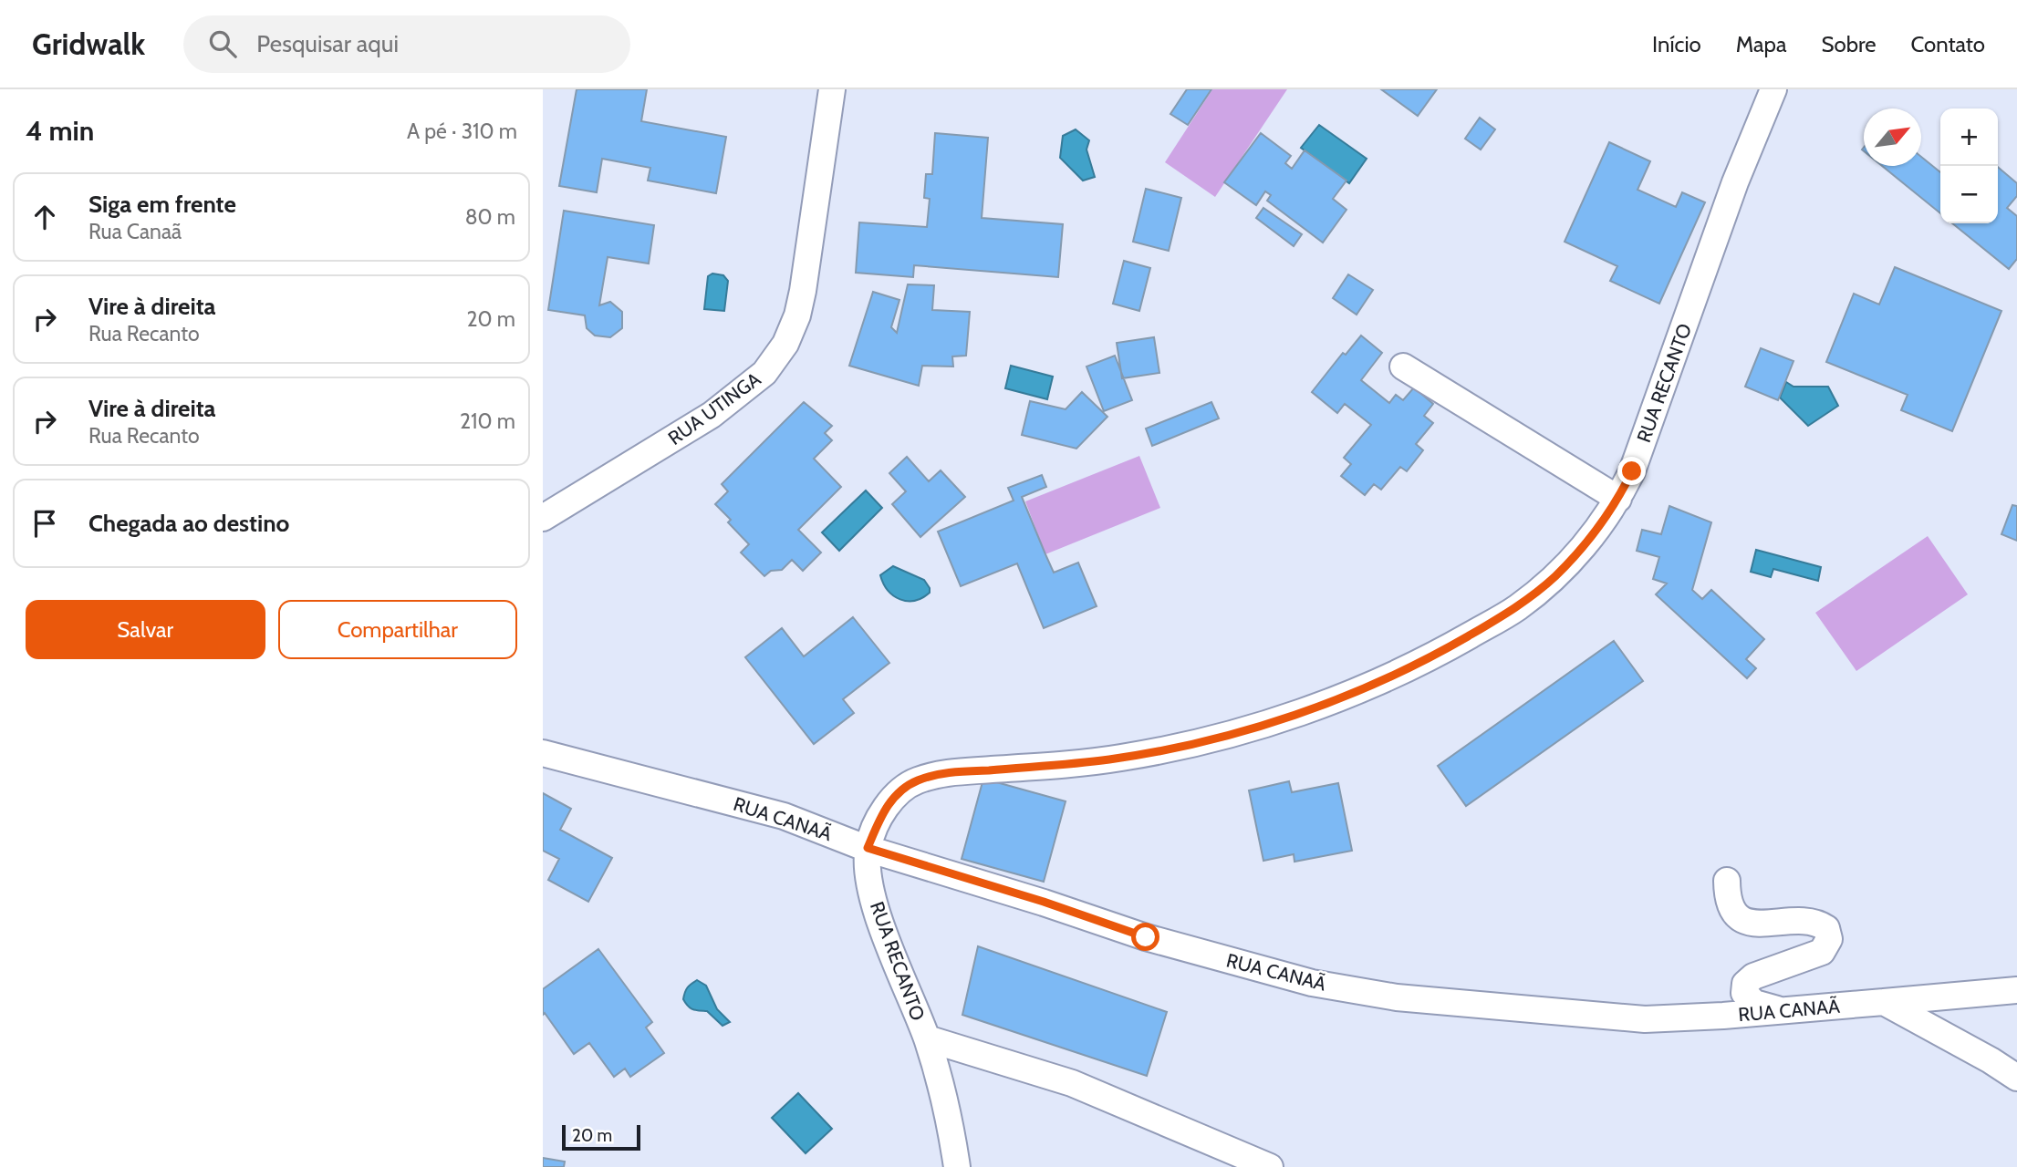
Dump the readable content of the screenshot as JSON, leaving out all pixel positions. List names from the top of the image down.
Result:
{
  "streets": {
    "street": ["RUA RECANTO", "RUA UTINGA", "RUA CANAÃ"]
  },
  "crossings": [
    ["RUA RECANTO", "RUA CANAÃ"]
  ],
  "scale_bar": "20 m",
  "north": "top right",
  "page": {
    "header": "Gridwalk",
    "search": "Pesquisar aqui",
    "nav": [
      "Início",
      "Mapa",
      "Sobre",
      "Contato"
    ],
    "heading": ["4 min", "A pé · 310 m"],
    "map_buttons": ["+", "−"],
    "list": [
      ["Siga em frente", "Rua Canaã", "80 m"],
      ["Vire à direita", "Rua Recanto", "20 m"],
      ["Vire à direita", "Rua Recanto", "210 m"],
      "Chegada ao destino"
    ],
    "buttons": ["Salvar", "Compartilhar"],
    "scale": "20 m"
  }
}
